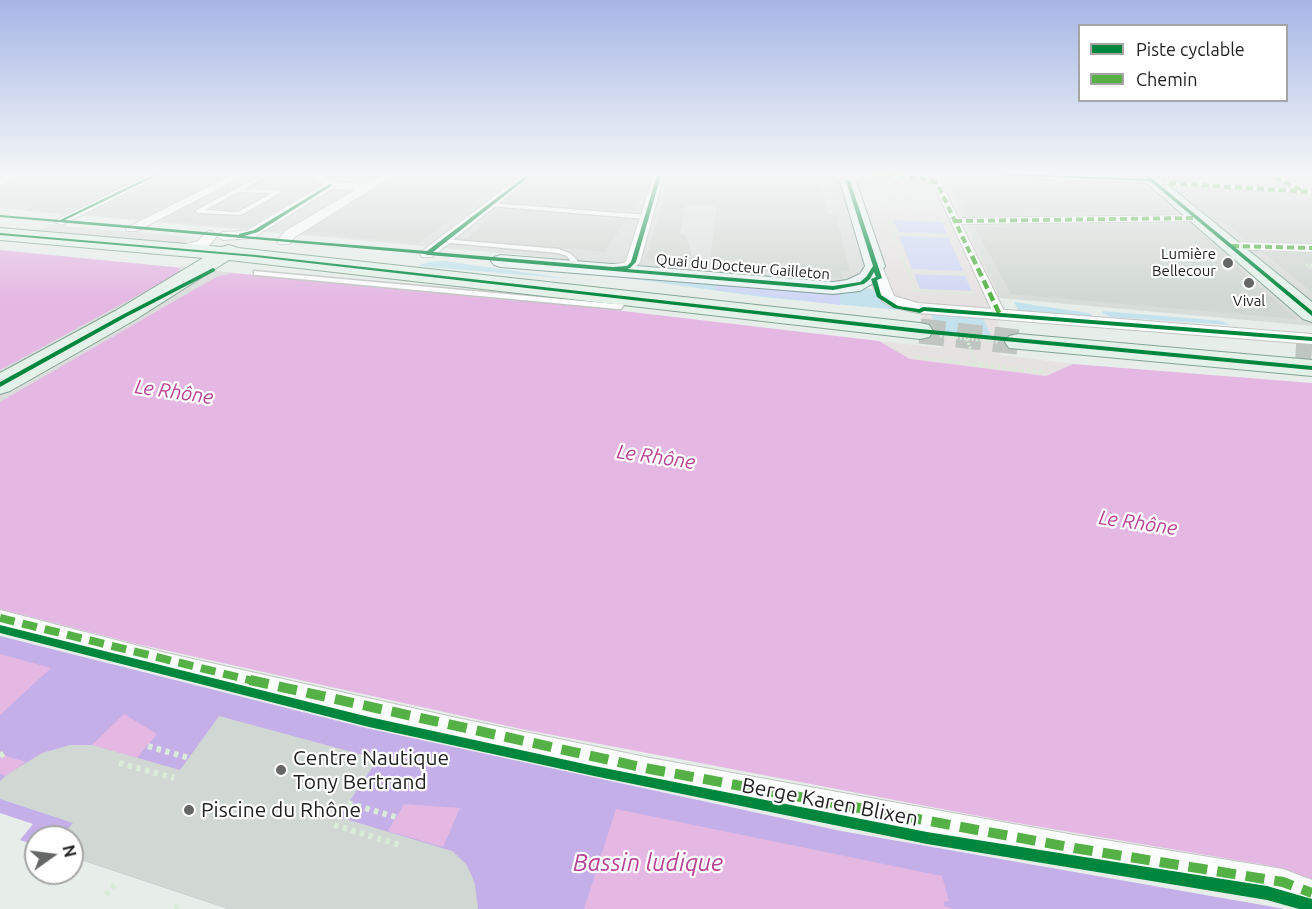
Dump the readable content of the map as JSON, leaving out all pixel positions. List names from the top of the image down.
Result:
{
  "streets": {
    "main road": ["Quai du Docteur Gailleton"],
    "street": ["Berge Karen Blixen"]
  },
  "water": ["Le Rhône", "Bassin ludique"],
  "places": [
    "Lumière Bellecour",
    "Vival",
    "Centre Nautique Tony Bertrand",
    "Piscine du Rhône"
  ],
  "legend": ["Piste cyclable", "Chemin"],
  "north": "right"
}
